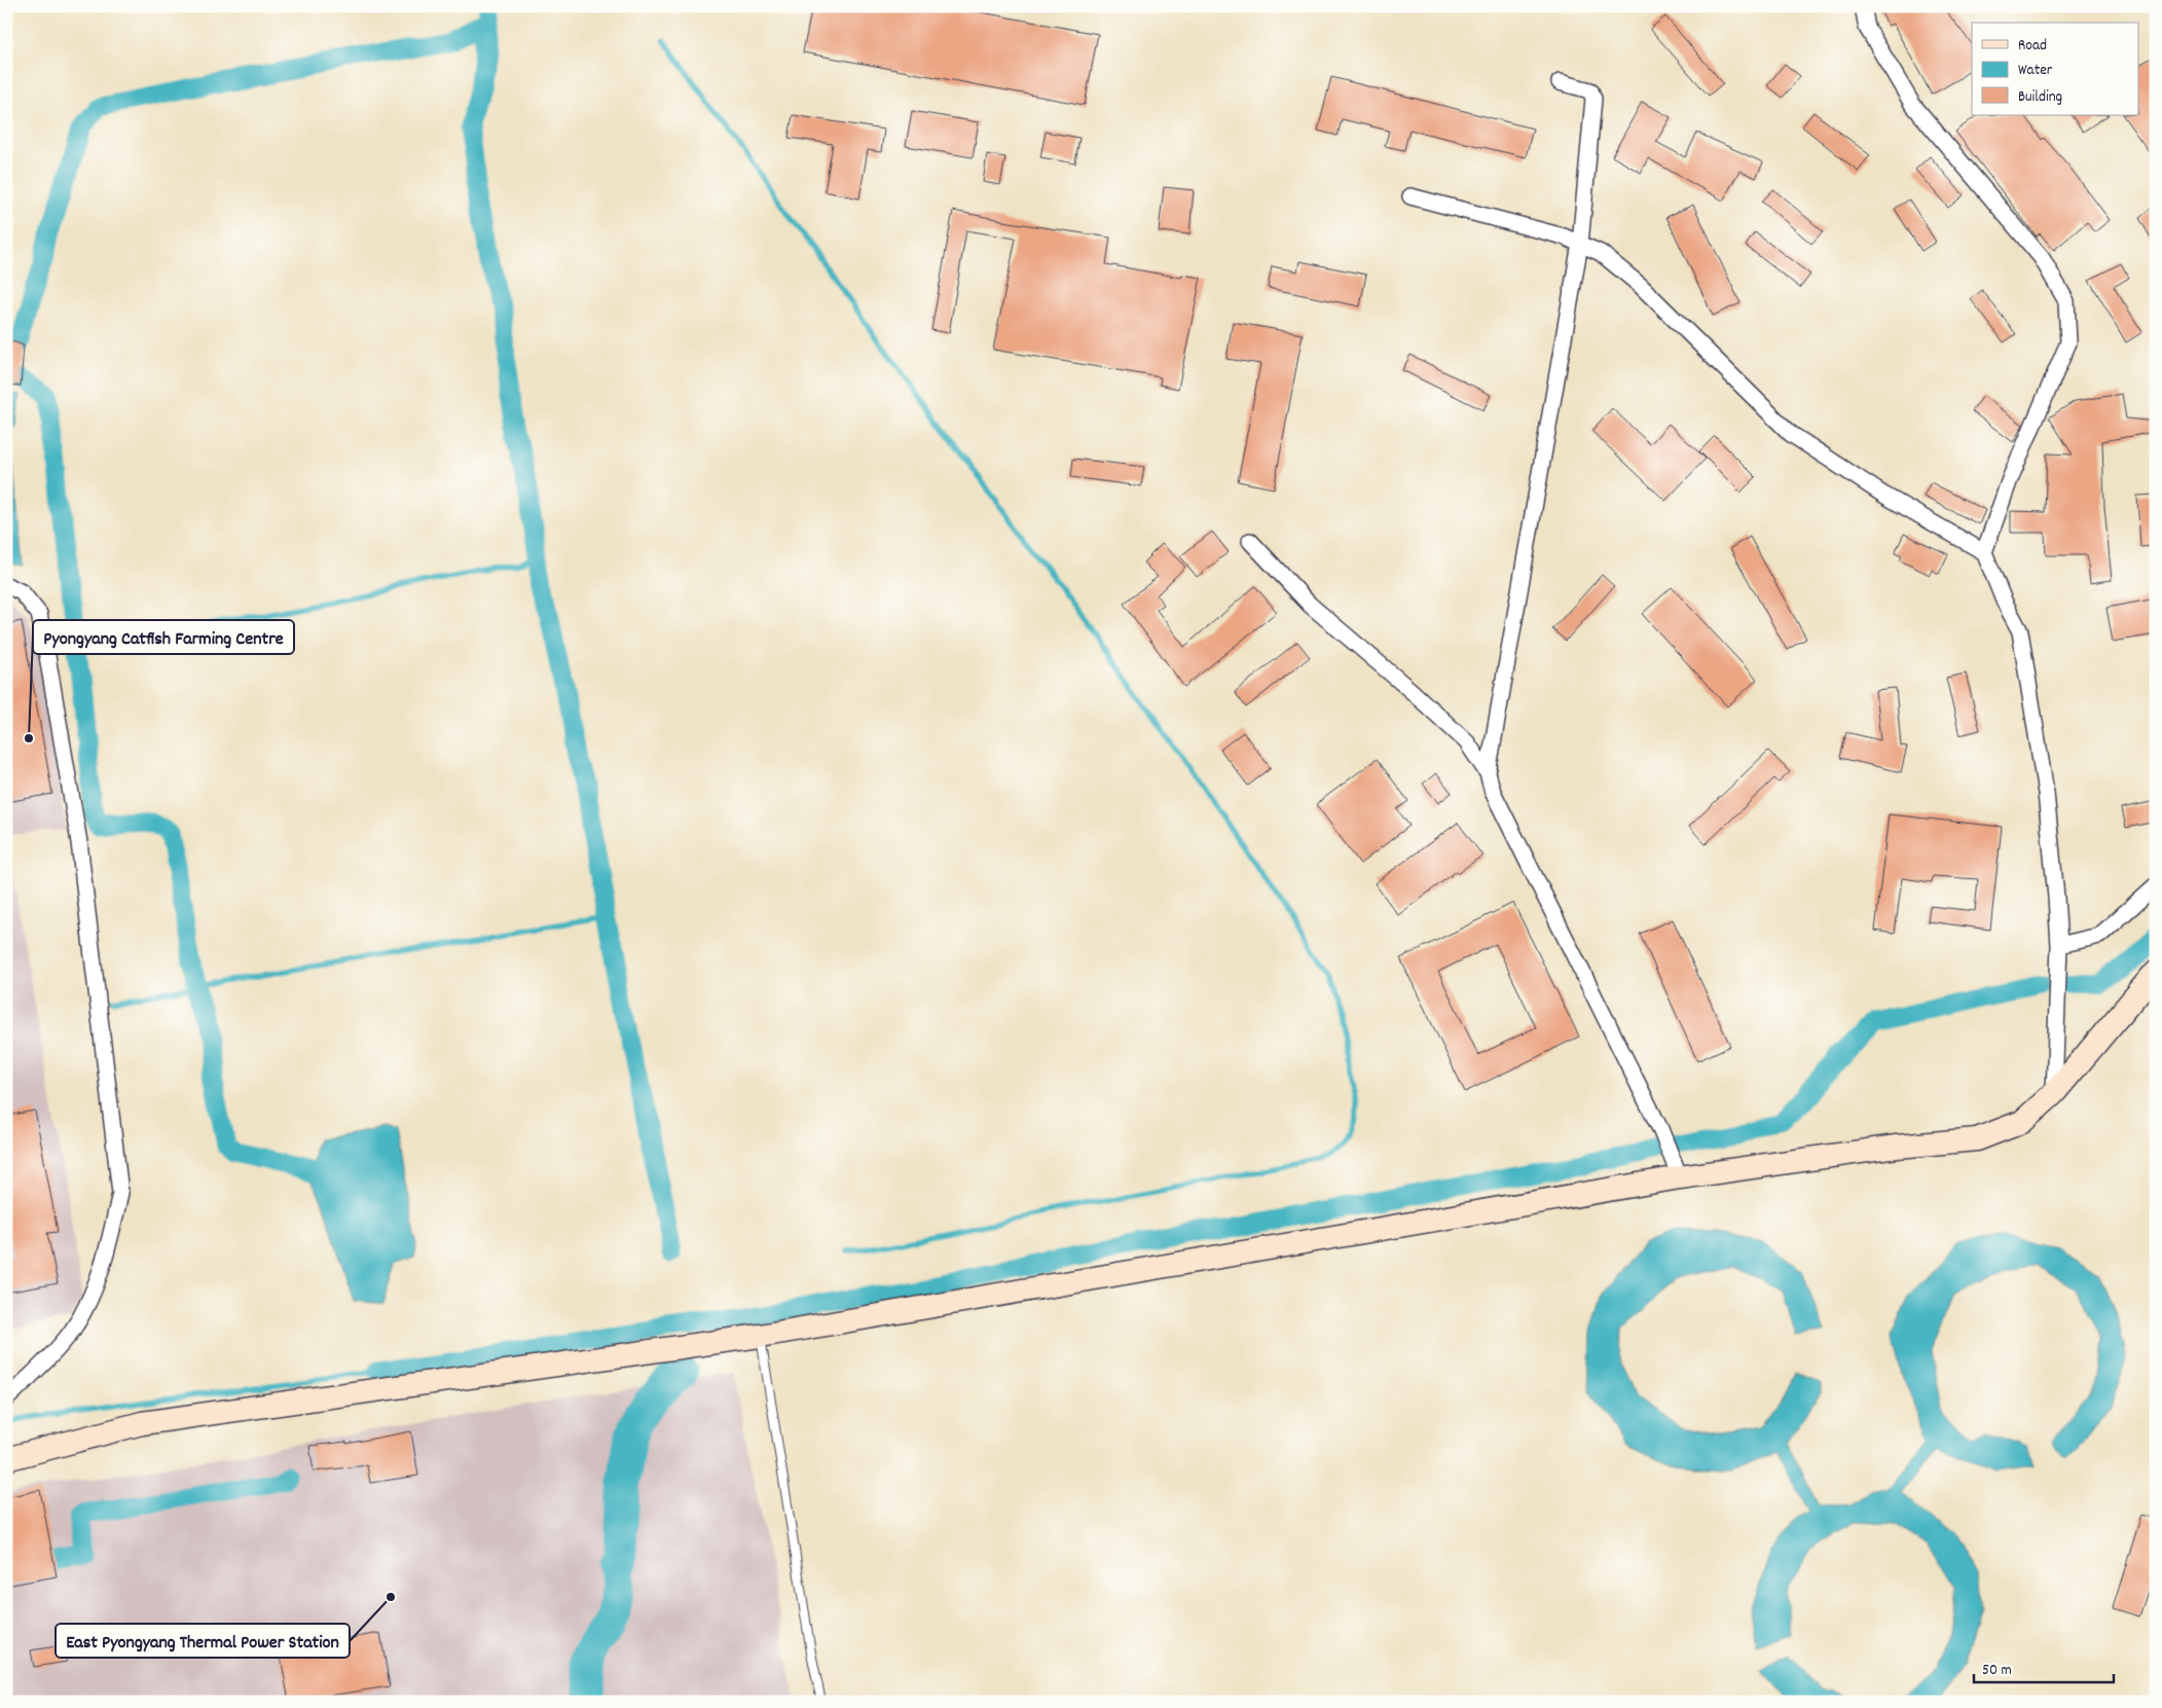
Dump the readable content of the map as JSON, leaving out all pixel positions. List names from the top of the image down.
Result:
{
  "places": ["Pyongyang Catfish Farming Centre", "East Pyongyang Thermal Power Station"],
  "legend": ["Road", "Water", "Building"],
  "scale_bar": "50 m"
}
